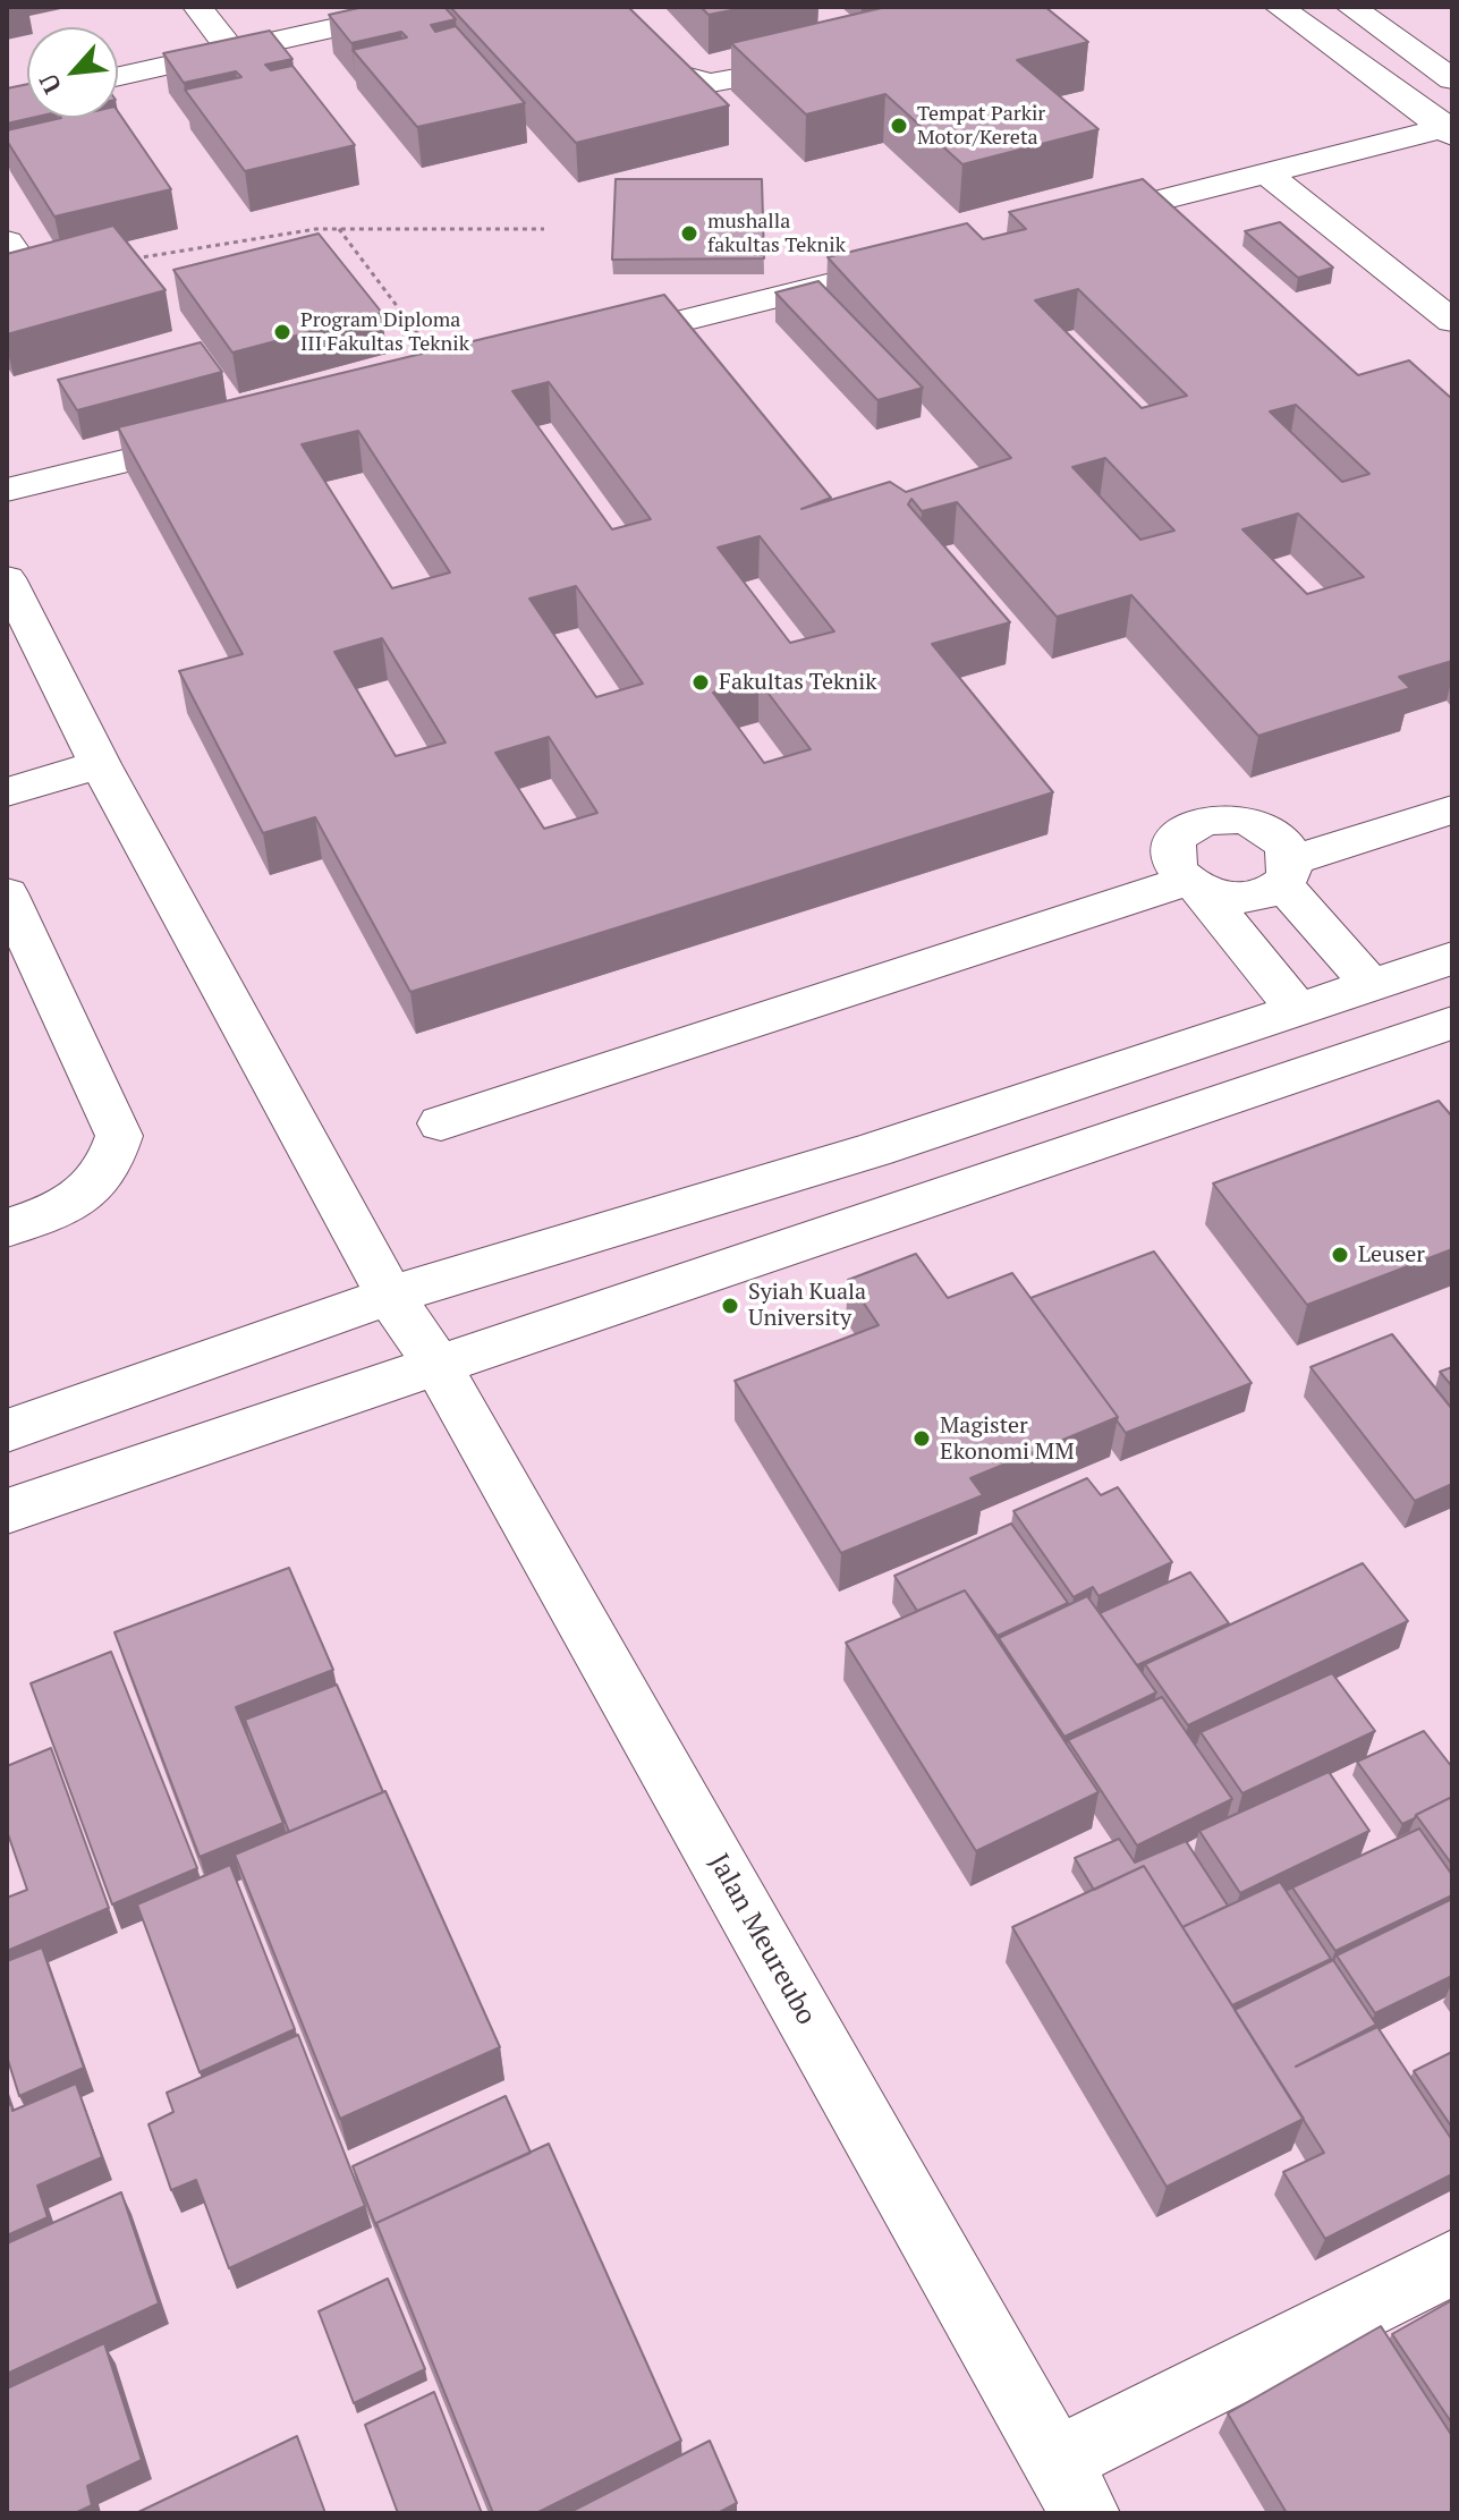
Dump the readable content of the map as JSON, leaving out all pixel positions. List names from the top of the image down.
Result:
{
  "streets": {
    "street": ["Jalan Meureubo"]
  },
  "places": [
    "Tempat Parkir Motor/Kereta",
    "mushalla fakultas Teknik",
    "Program Diploma III Fakultas Teknik",
    "Fakultas Teknik",
    "Leuser",
    "Syiah Kuala University",
    "Magister Ekonomi MM"
  ],
  "north": "bottom left"
}
